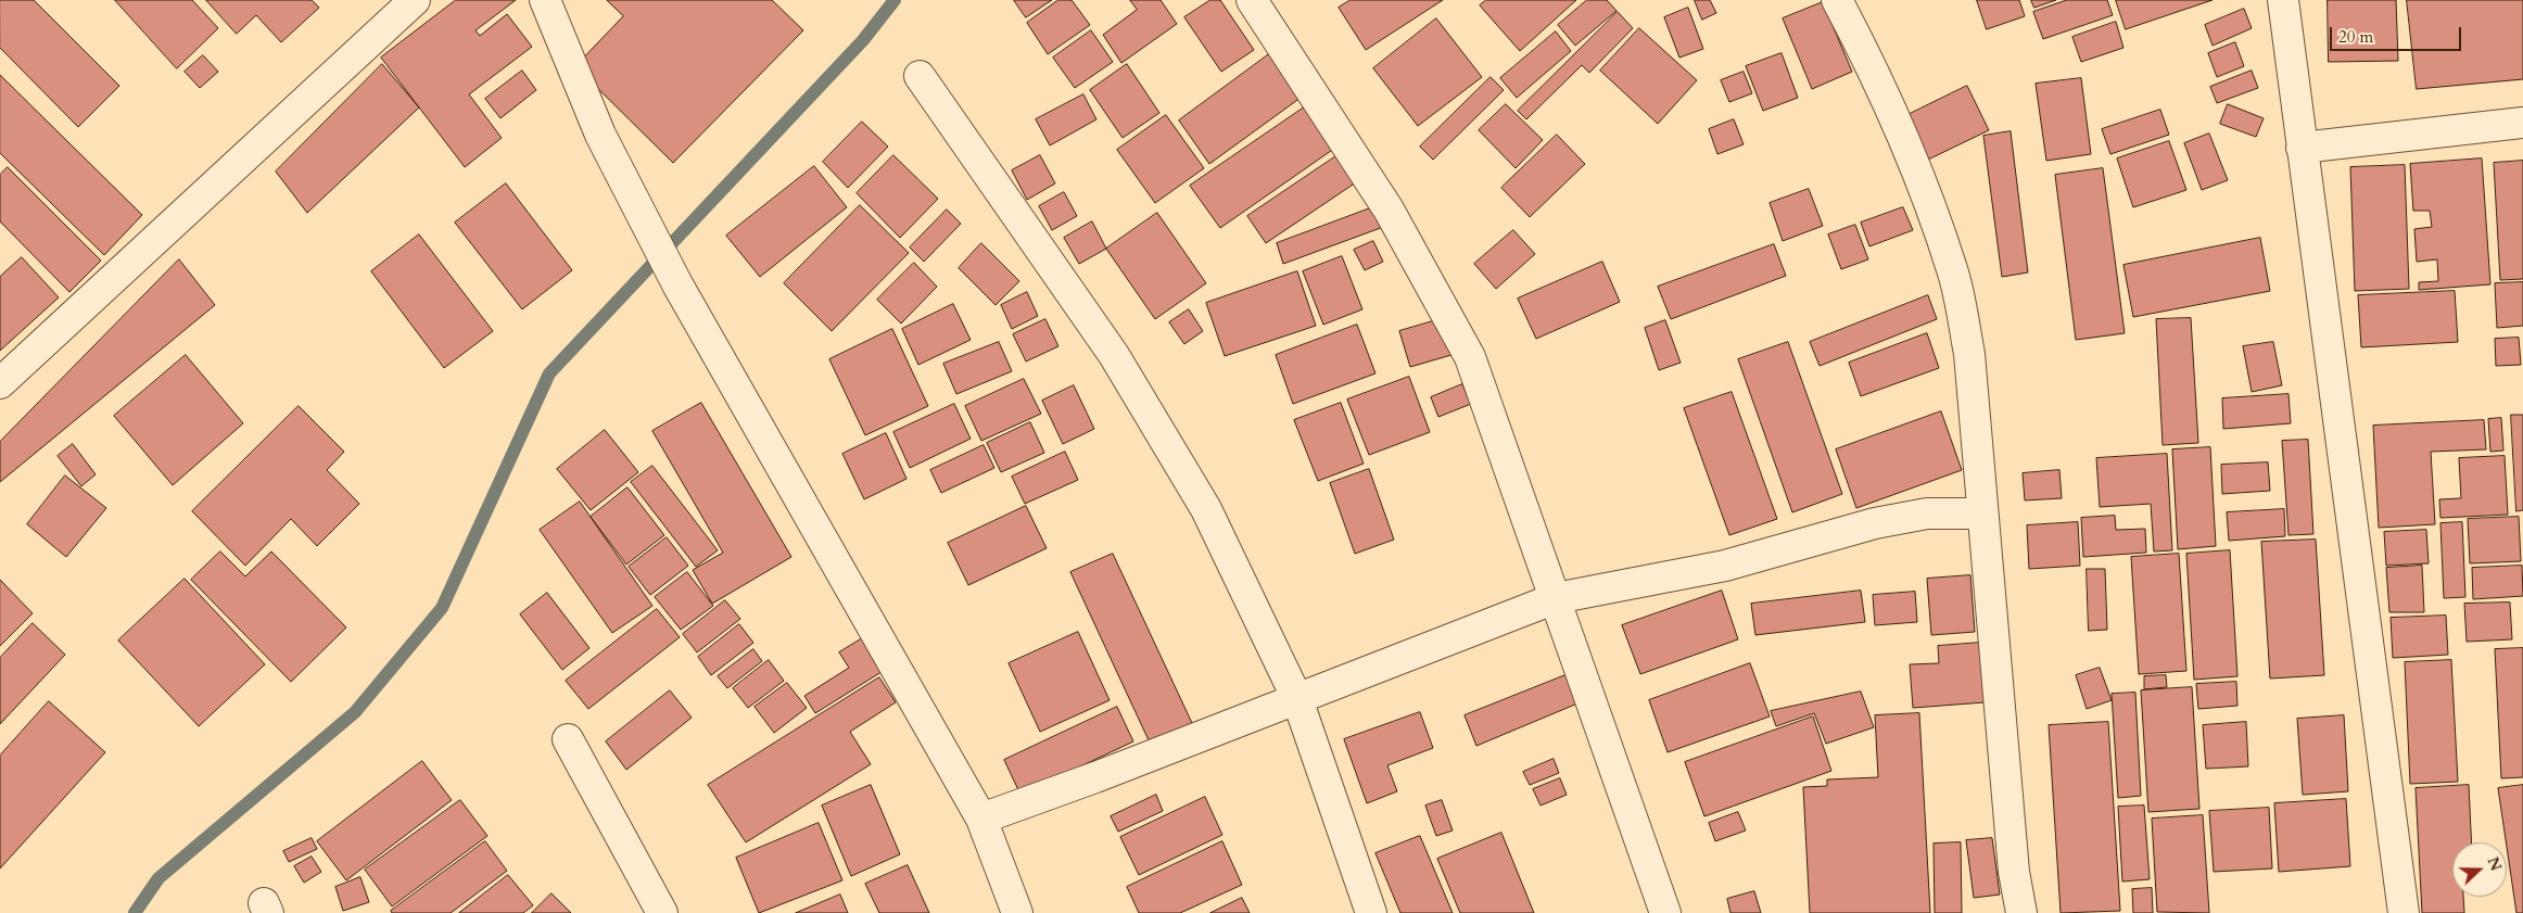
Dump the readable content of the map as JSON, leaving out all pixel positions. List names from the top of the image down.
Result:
{
  "scale_bar": "20 m",
  "north": "right"
}
